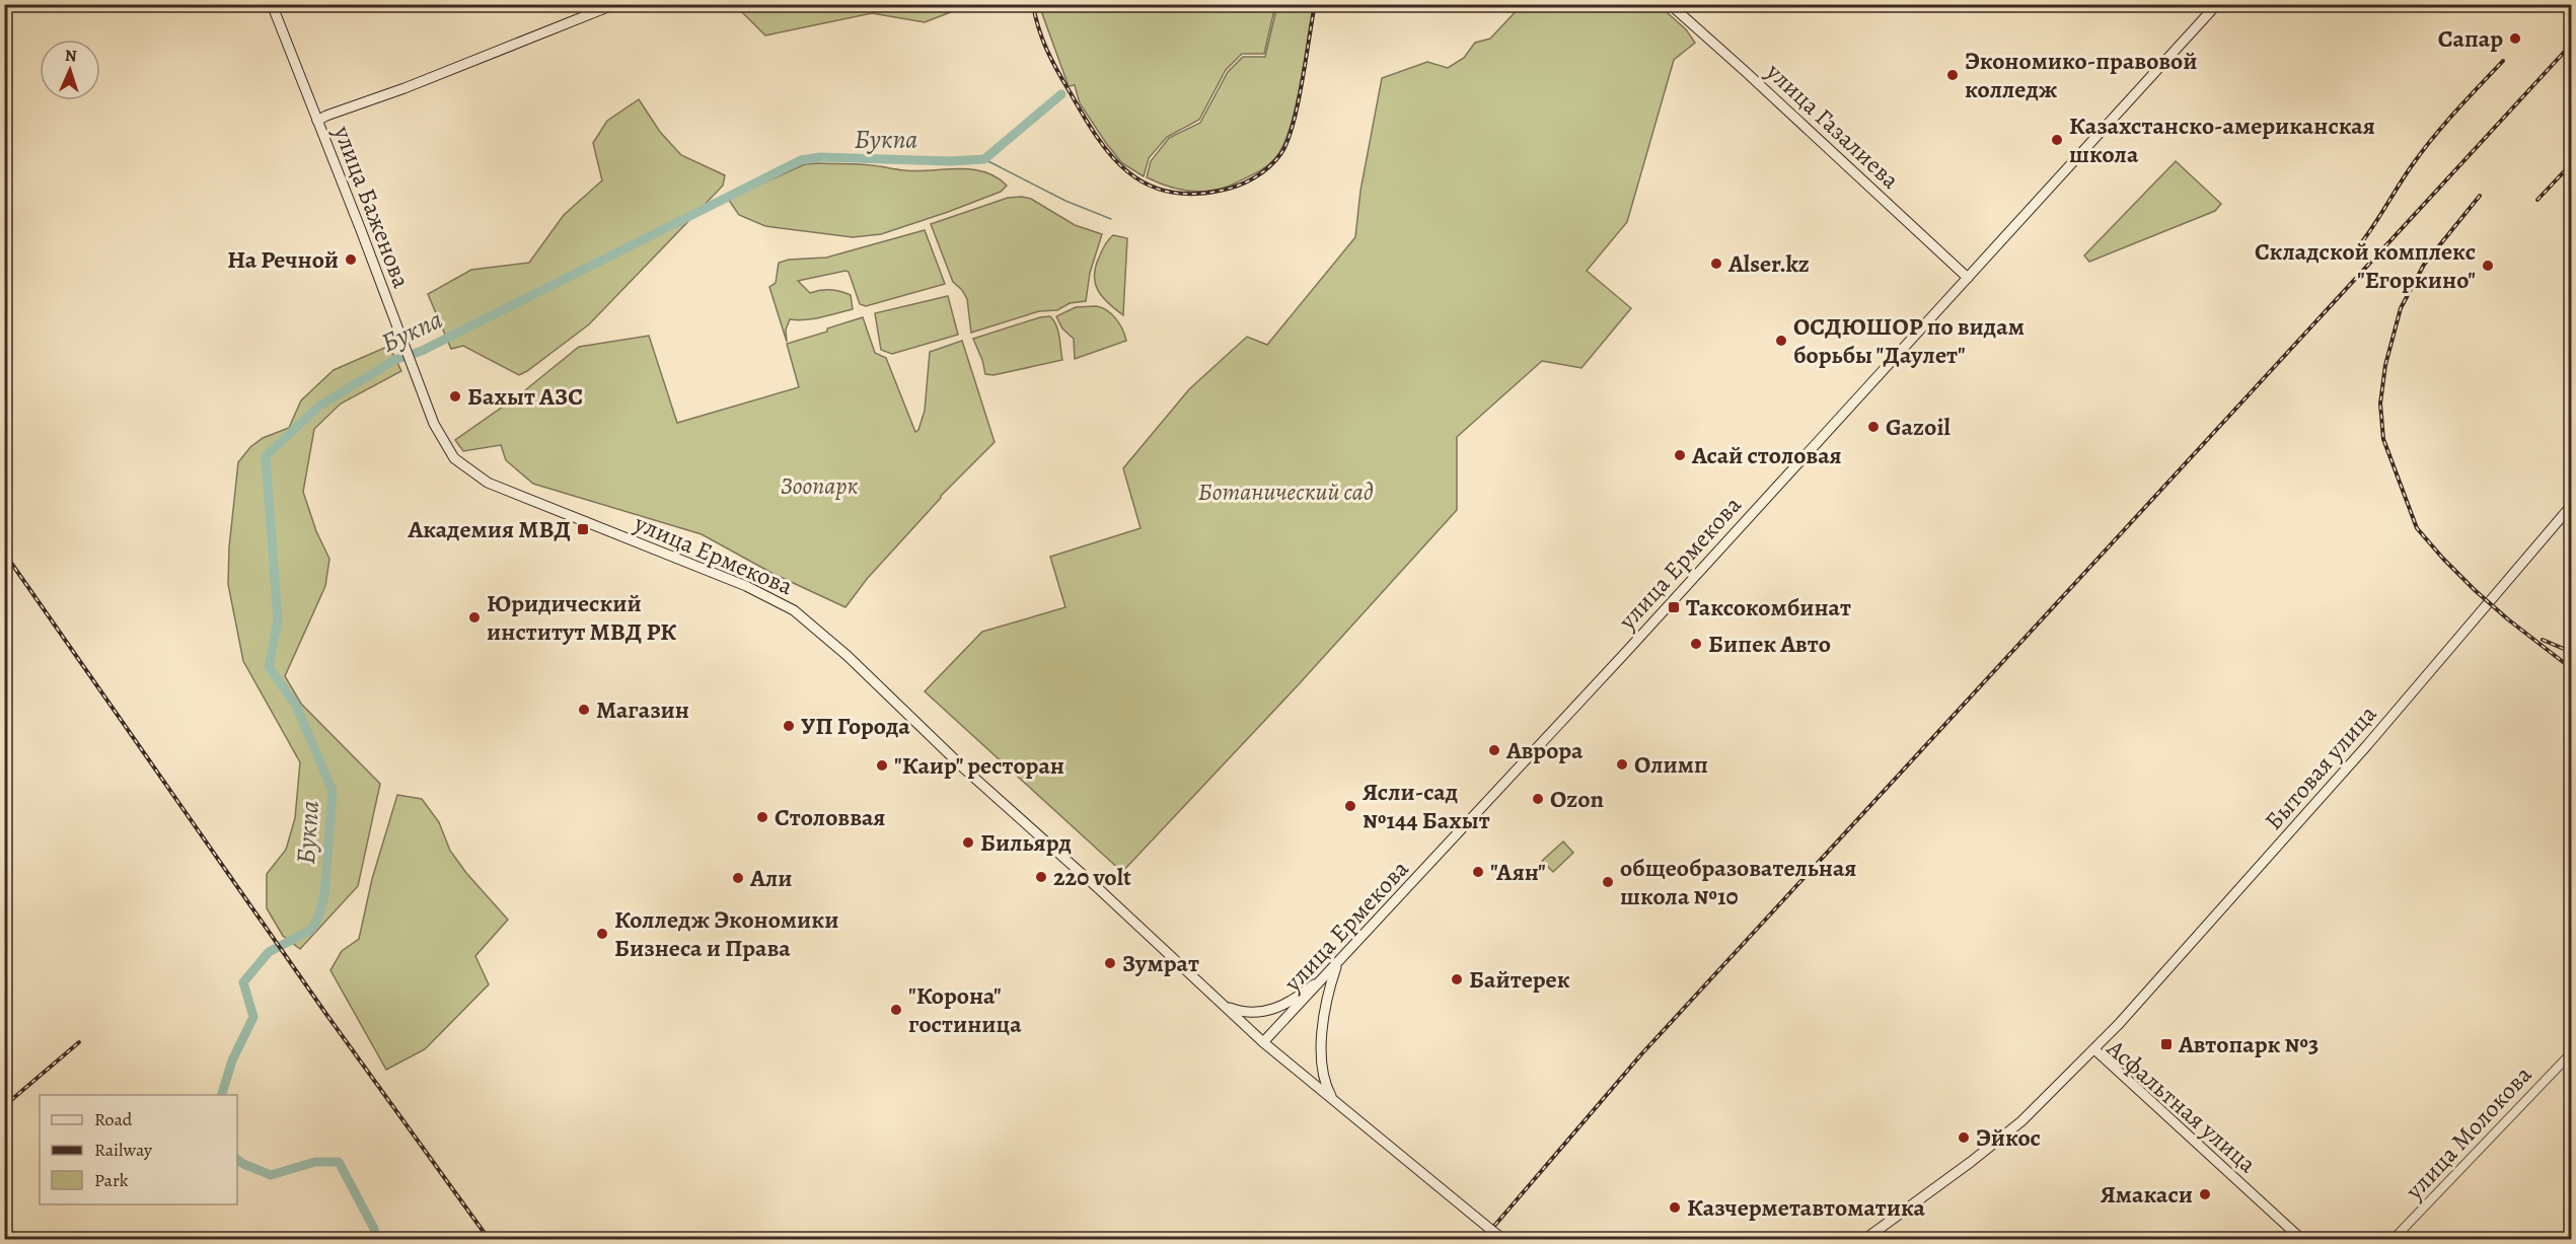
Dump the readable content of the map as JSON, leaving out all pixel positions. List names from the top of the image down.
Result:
{
  "streets": {
    "main road": [
      "улица Газалиева",
      "улица Баженова",
      "улица Ермекова",
      "Бытовая улица",
      "Асфальтная улица"
    ],
    "street": ["улица Молокова"]
  },
  "crossings": [
    ["улица Газалиева", "улица Ермекова"],
    ["улица Баженова", "улица Ермекова"],
    ["Бытовая улица", "Асфальтная улица"]
  ],
  "water": ["Букпа"],
  "parks": ["Зоопарк", "Ботанический сад"],
  "places": {
    "other": [
      "Сапар",
      "Экономико-правовой колледж",
      "Казахстанско-американская школа",
      "На Речной",
      "Alser.kz",
      "Складской комплекс \"Егоркино\"",
      "ОСДЮШОР по видам борьбы \"Даулет\"",
      "Бахыт АЗС",
      "Gazoil",
      "Асай столовая",
      "Юридический институт МВД РК",
      "Бипек Авто",
      "Магазин",
      "УП Города",
      "Аврора",
      "Олимп",
      "\"Каир\" ресторан",
      "Ozon",
      "Ясли-сад №144 Бахыт",
      "Столоввая",
      "Бильярд",
      "\"Аян\"",
      "220 volt",
      "Али",
      "общеобразовательная школа №10",
      "Колледж Экономики Бизнеса и Права",
      "Зумрат",
      "Байтерек",
      "\"Корона\" гостиница",
      "Эйкос",
      "Ямакаси",
      "Казчерметавтоматика"
    ],
    "transit": ["Академия МВД", "Таксокомбинат", "Автопарк №3"]
  },
  "legend": ["Road", "Railway", "Park"],
  "north": "top"
}
